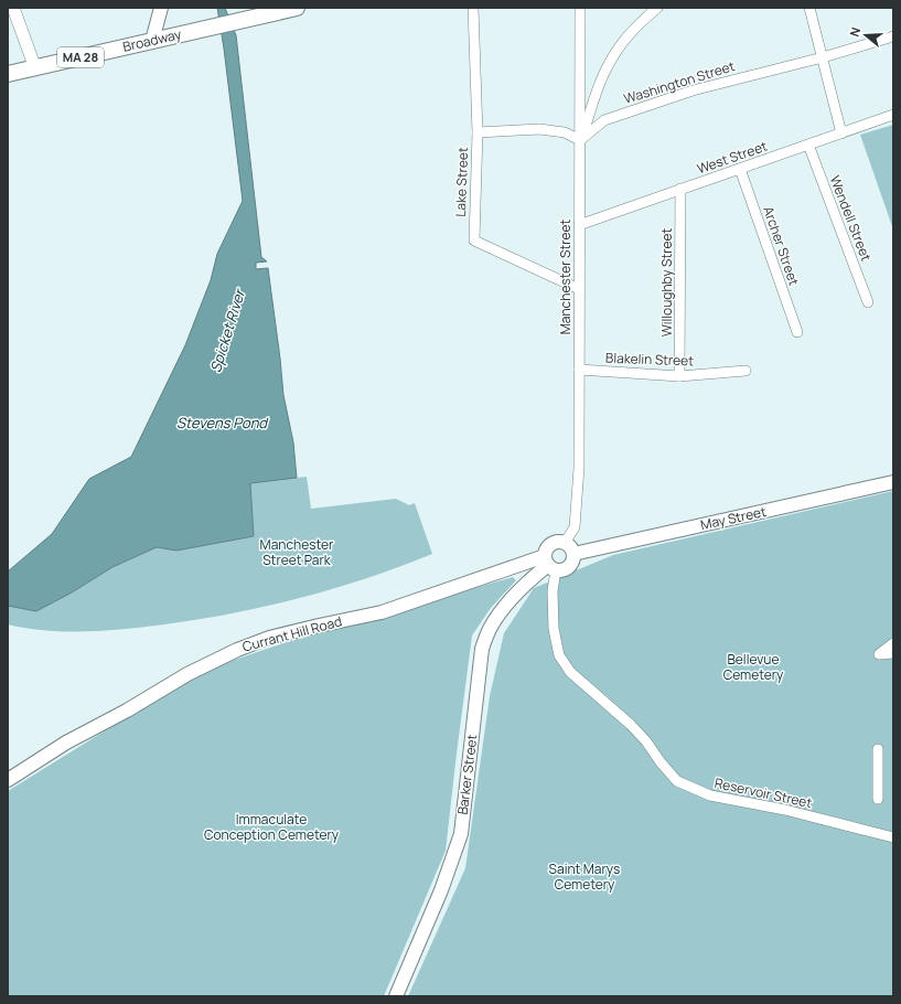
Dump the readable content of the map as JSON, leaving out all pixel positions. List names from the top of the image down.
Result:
{
  "streets": {
    "main road": [
      "Broadway",
      "MA 28",
      "May Street",
      "Currant Hill Road",
      "Barker Street"
    ],
    "street": [
      "Washington Street",
      "West Street",
      "Lake Street",
      "Wendell Street",
      "Archer Street",
      "Manchester Street",
      "Willoughby Street",
      "Blakelin Street",
      "Reservoir Street"
    ]
  },
  "crossings": [
    ["Washington Street", "Manchester Street"],
    ["West Street", "Wendell Street"],
    ["West Street", "Archer Street"],
    ["West Street", "Manchester Street"],
    ["West Street", "Willoughby Street"],
    ["Lake Street", "Manchester Street"],
    ["Manchester Street", "Blakelin Street"],
    ["Manchester Street", "May Street"],
    ["Manchester Street", "Currant Hill Road"],
    ["Manchester Street", "Barker Street"],
    ["Manchester Street", "Reservoir Street"],
    ["Willoughby Street", "Blakelin Street"],
    ["May Street", "Currant Hill Road"],
    ["May Street", "Barker Street"],
    ["May Street", "Reservoir Street"],
    ["Currant Hill Road", "Barker Street"],
    ["Currant Hill Road", "Reservoir Street"],
    ["Barker Street", "Reservoir Street"]
  ],
  "water": ["Spicket River", "Stevens Pond"],
  "parks": [
    "Manchester Street Park",
    "Bellevue Cemetery",
    "Immaculate Conception Cemetery",
    "Saint Marys Cemetery"
  ],
  "north": "left"
}
